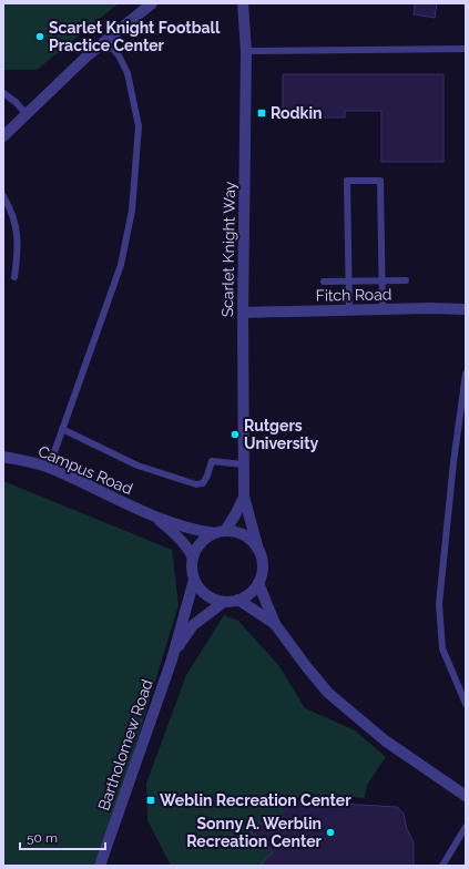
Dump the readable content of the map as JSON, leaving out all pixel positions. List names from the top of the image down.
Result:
{
  "streets": {
    "street": [
      "Scarlet Knight Way",
      "Fitch Road",
      "Campus Road",
      "Bartholomew Road"
    ]
  },
  "crossings": [
    ["Scarlet Knight Way", "Fitch Road"],
    ["Campus Road", "Bartholomew Road"]
  ],
  "places": {
    "other": ["Scarlet Knight Football Practice Center", "Rutgers University", "Sonny A. Werblin Recreation Center"],
    "transit": ["Rodkin", "Weblin Recreation Center"]
  },
  "scale_bar": "50 m"
}
